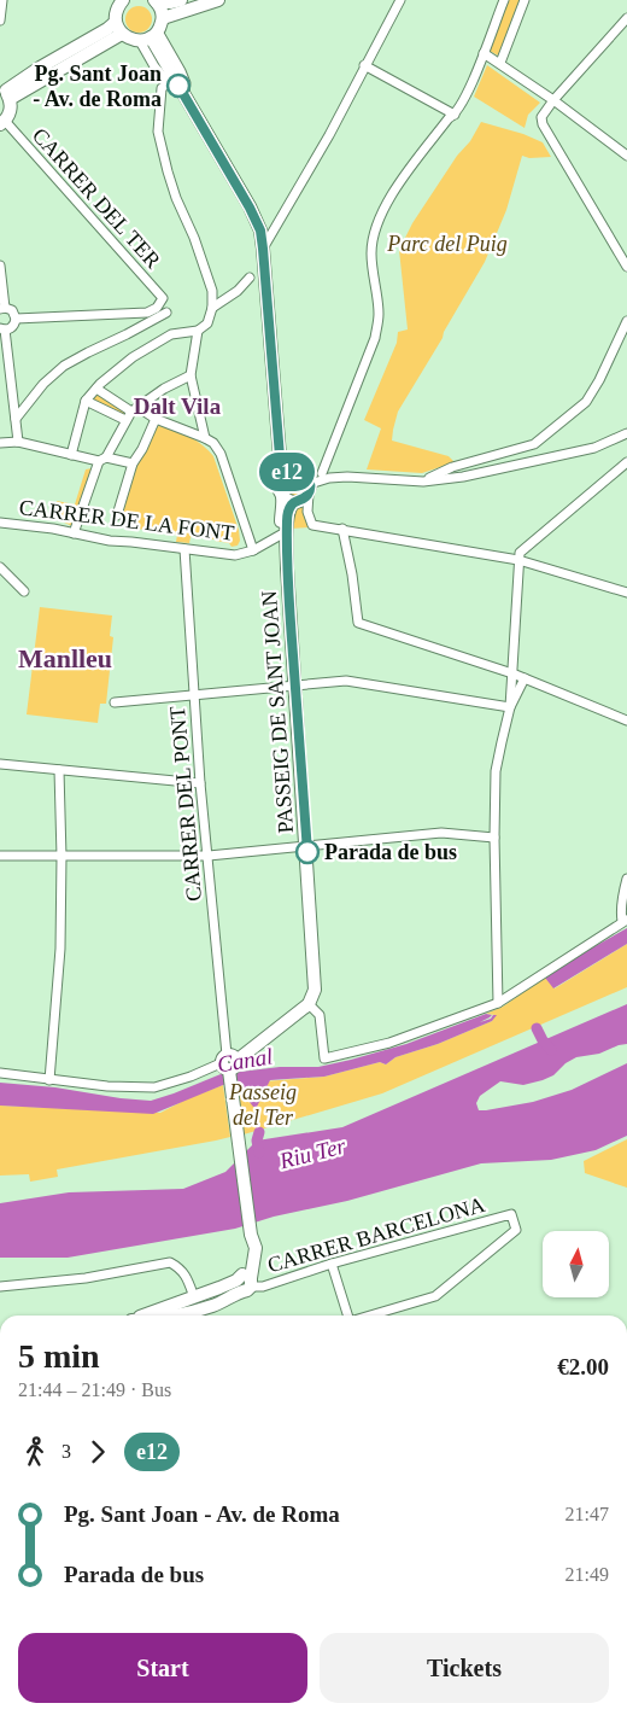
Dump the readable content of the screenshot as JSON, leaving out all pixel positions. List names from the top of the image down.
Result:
{
  "streets": {
    "street": [
      "CARRER DEL TER",
      "CARRER DE LA FONT",
      "PASSEIG DE SANT JOAN",
      "CARRER DEL PONT",
      "CARRER BARCELONA"
    ]
  },
  "crossings": [
    ["CARRER DE LA FONT", "CARRER DEL PONT"]
  ],
  "districts": ["Dalt Vila", "Manlleu"],
  "water": ["Canal", "Riu Ter"],
  "parks": ["Parc del Puig", "Passeig del Ter"],
  "places": ["Pg. Sant Joan - Av. de Roma", "Parada de bus"],
  "lines": ["bus line e12"],
  "north": "top",
  "page": {
    "on_map": "e12",
    "heading": ["5 min", "21:44 – 21:49 · Bus", "€2.00"],
    "legs": ["3", "e12"],
    "list": [
      {
        "name": "Pg. Sant Joan - Av. de Roma",
        "value": "21:47"
      },
      {
        "name": "Parada de bus",
        "value": "21:49"
      }
    ],
    "buttons": ["Start", "Tickets"]
  }
}
